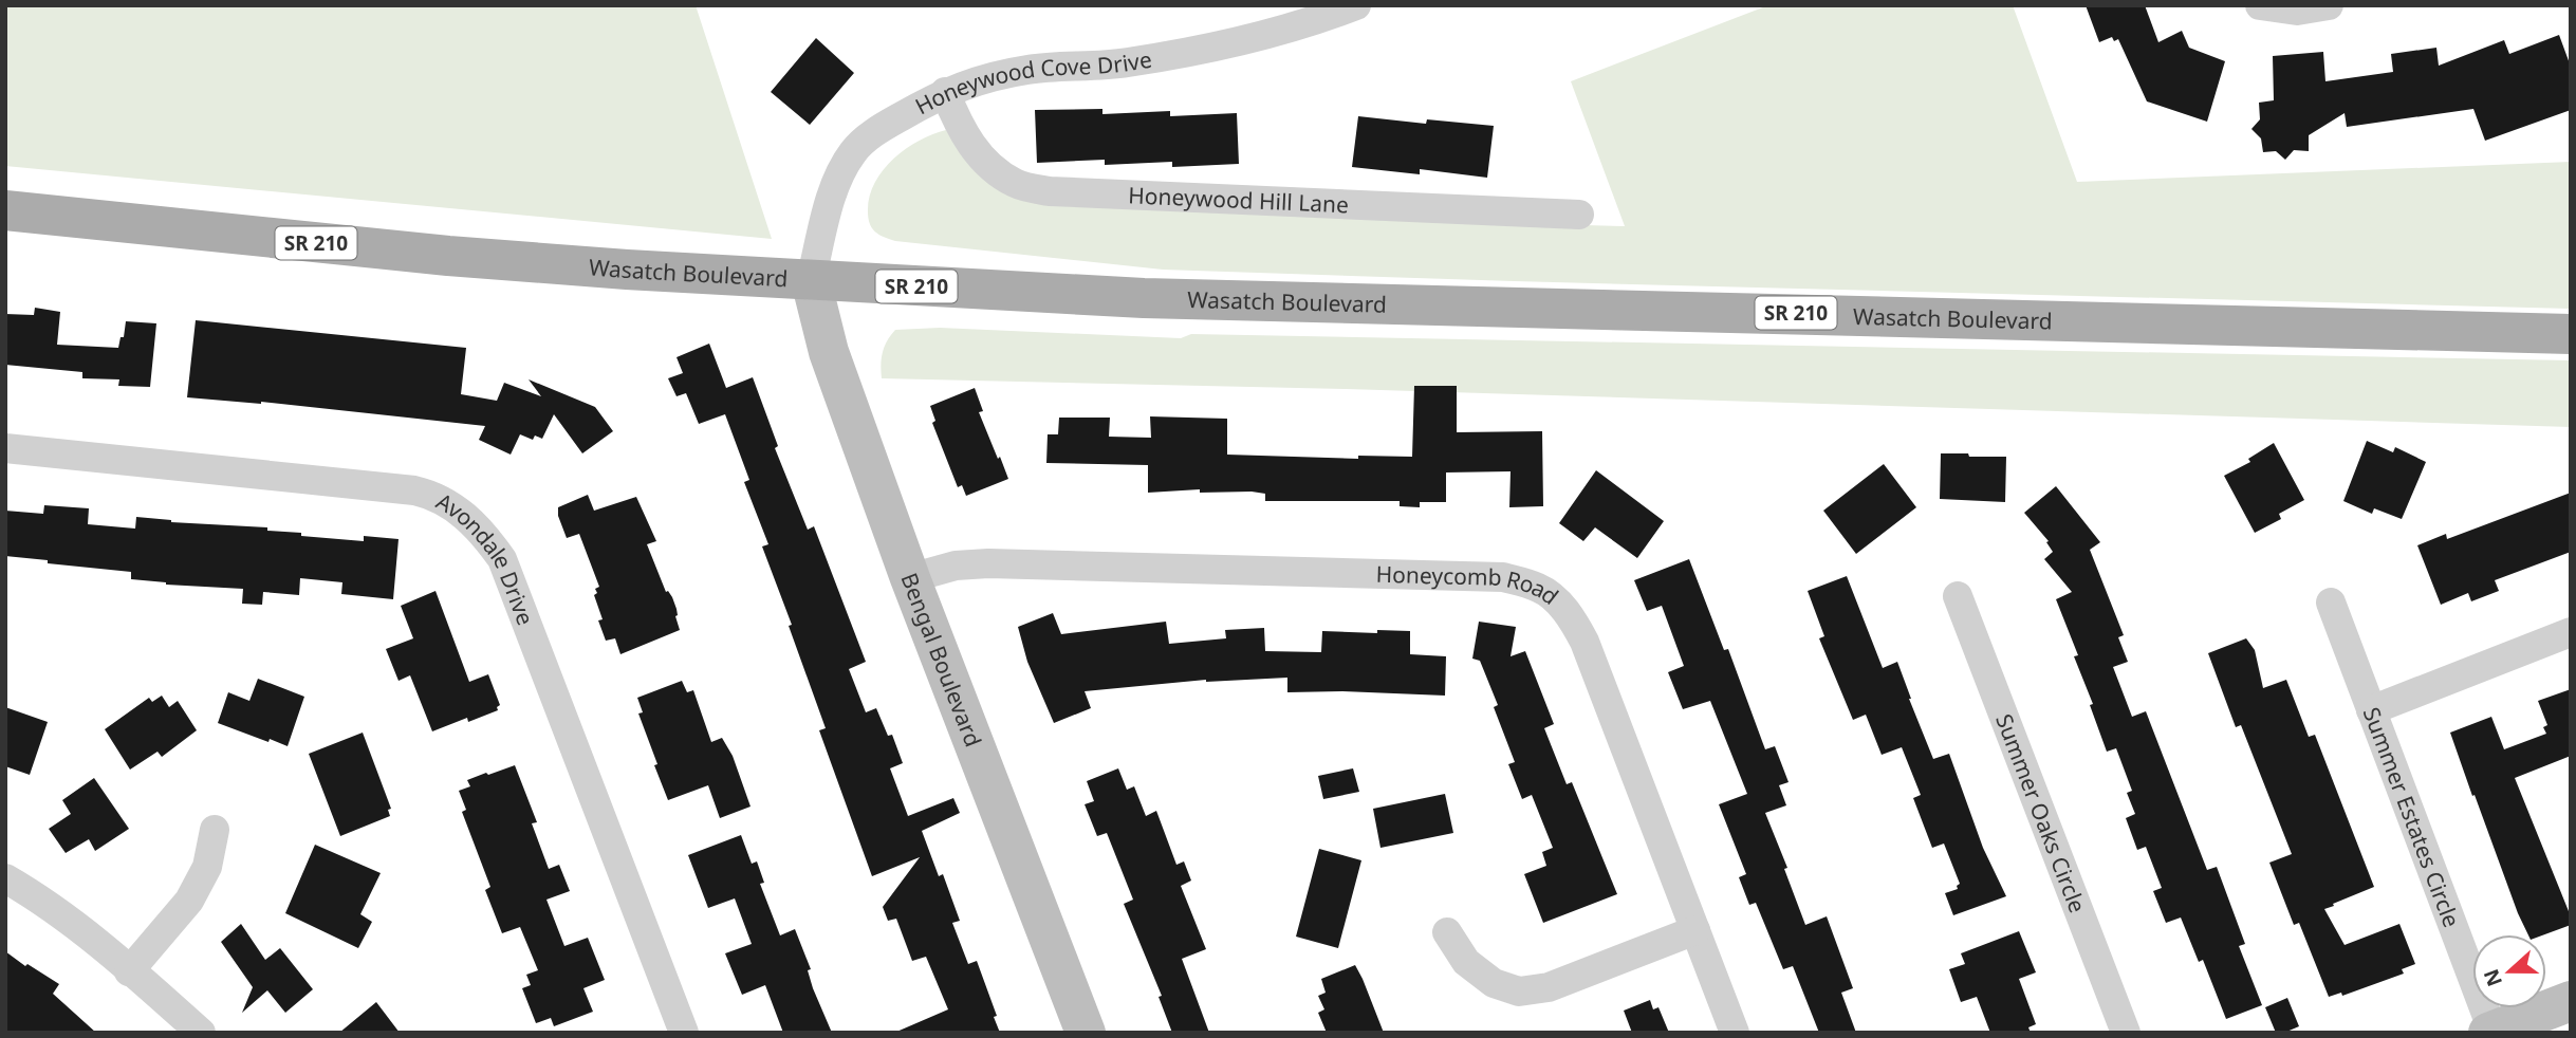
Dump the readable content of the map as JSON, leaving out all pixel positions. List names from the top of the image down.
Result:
{
  "streets": {
    "main road": ["SR 210", "Wasatch Boulevard", "Bengal Boulevard"],
    "street": [
      "Honeywood Cove Drive",
      "Honeywood Hill Lane",
      "Avondale Drive",
      "Honeycomb Road",
      "Summer Oaks Circle",
      "Summer Estates Circle"
    ]
  },
  "crossings": [
    ["Honeywood Cove Drive", "Honeywood Hill Lane"],
    ["Honeywood Cove Drive", "Wasatch Boulevard"],
    ["Honeywood Cove Drive", "Bengal Boulevard"],
    ["Wasatch Boulevard", "Bengal Boulevard"],
    ["Honeycomb Road", "Bengal Boulevard"]
  ],
  "north": "left"
}
